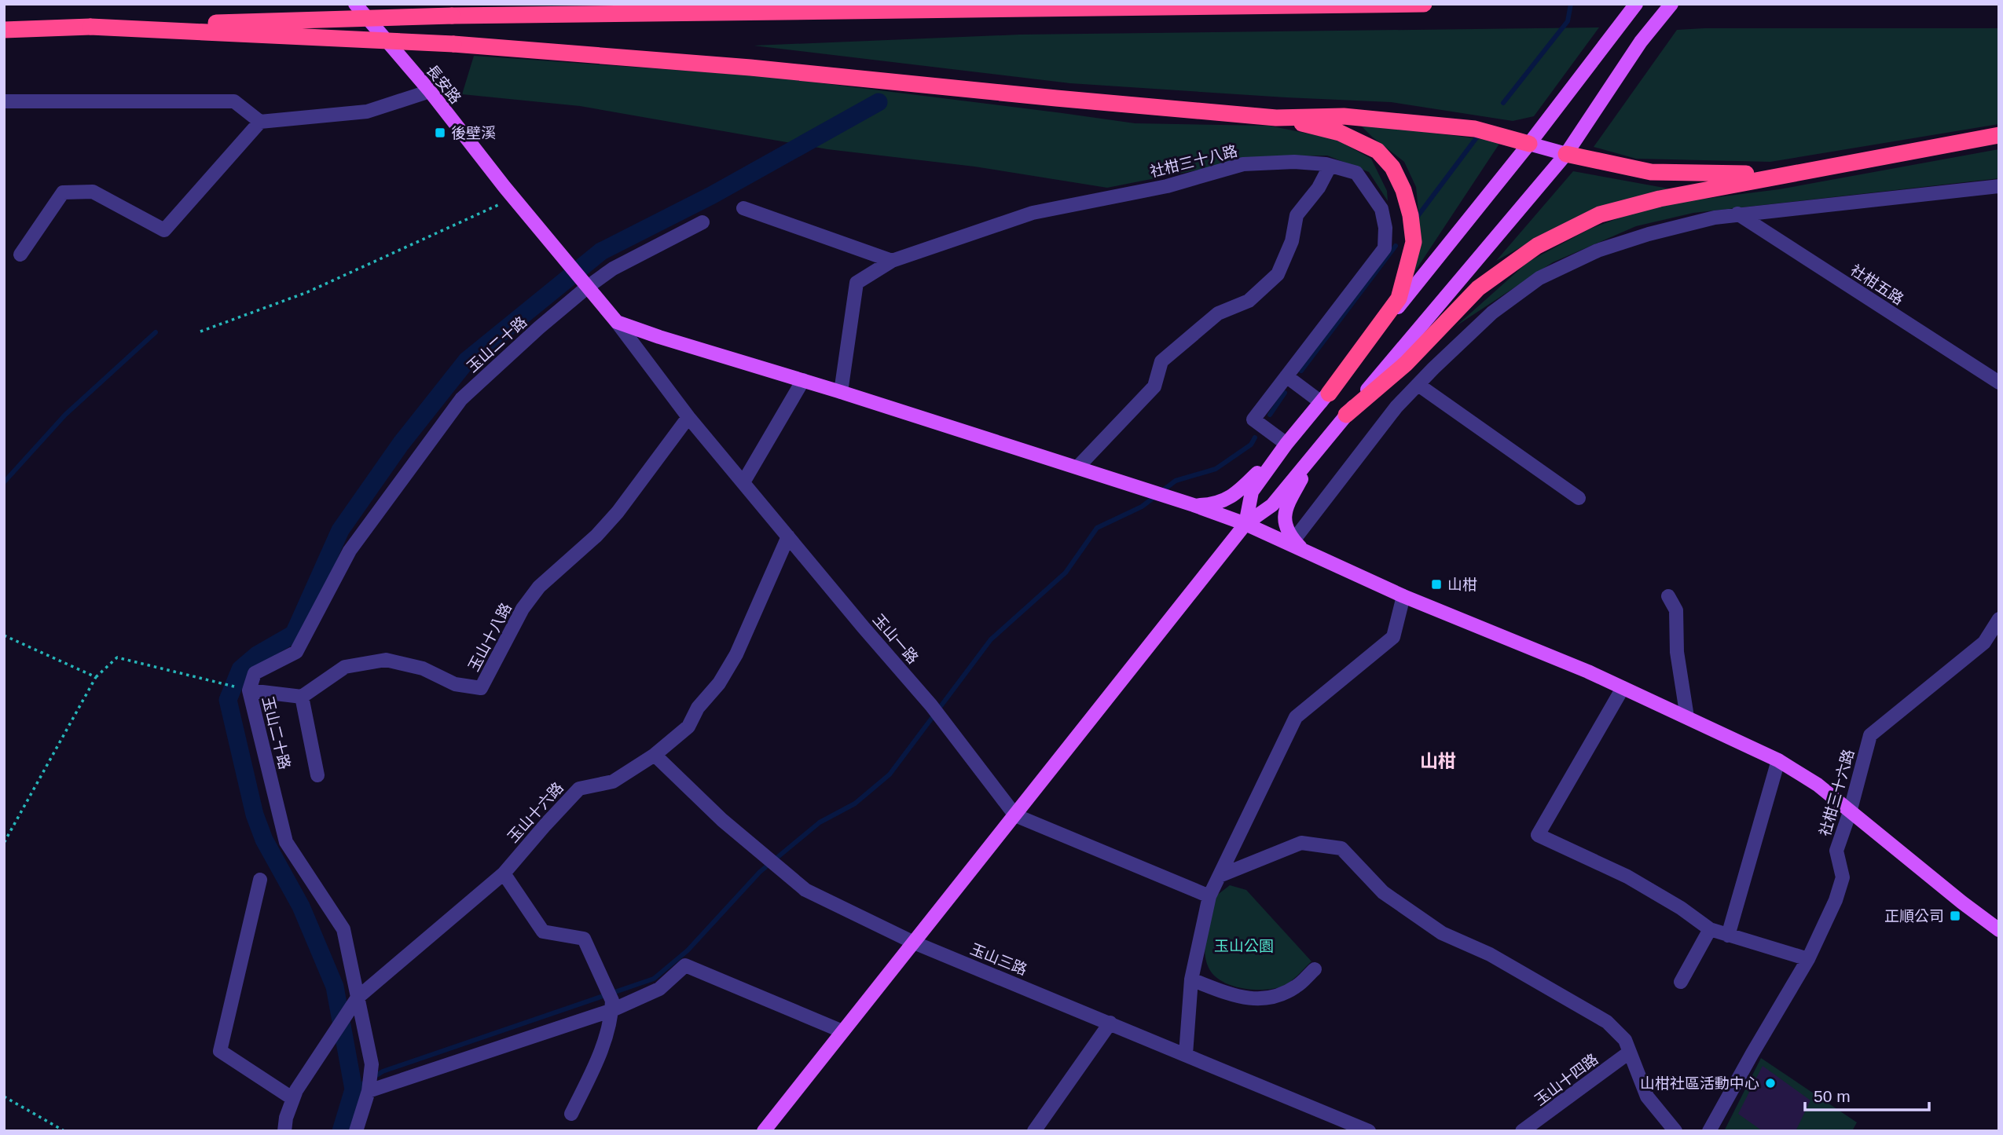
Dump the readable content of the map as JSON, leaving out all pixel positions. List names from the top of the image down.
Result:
{
  "streets": {
    "main road": ["長安路"],
    "street": [
      "社柑三十八路",
      "社柑五路",
      "玉山二十路",
      "玉山十八路",
      "玉山一路",
      "社柑三十六路",
      "玉山十六路",
      "玉山三路",
      "玉山十四路"
    ]
  },
  "crossings": [
    ["長安路", "玉山二十路"],
    ["長安路", "玉山一路"],
    ["玉山二十路", "玉山十六路"],
    ["玉山十八路", "玉山一路"],
    ["玉山一路", "玉山十六路"],
    ["玉山十六路", "玉山三路"]
  ],
  "districts": ["山柑"],
  "parks": ["玉山公園"],
  "places": {
    "transit": ["後壁溪", "山柑", "正順公司"],
    "other": ["山柑社區活動中心"]
  },
  "scale_bar": "50 m"
}
